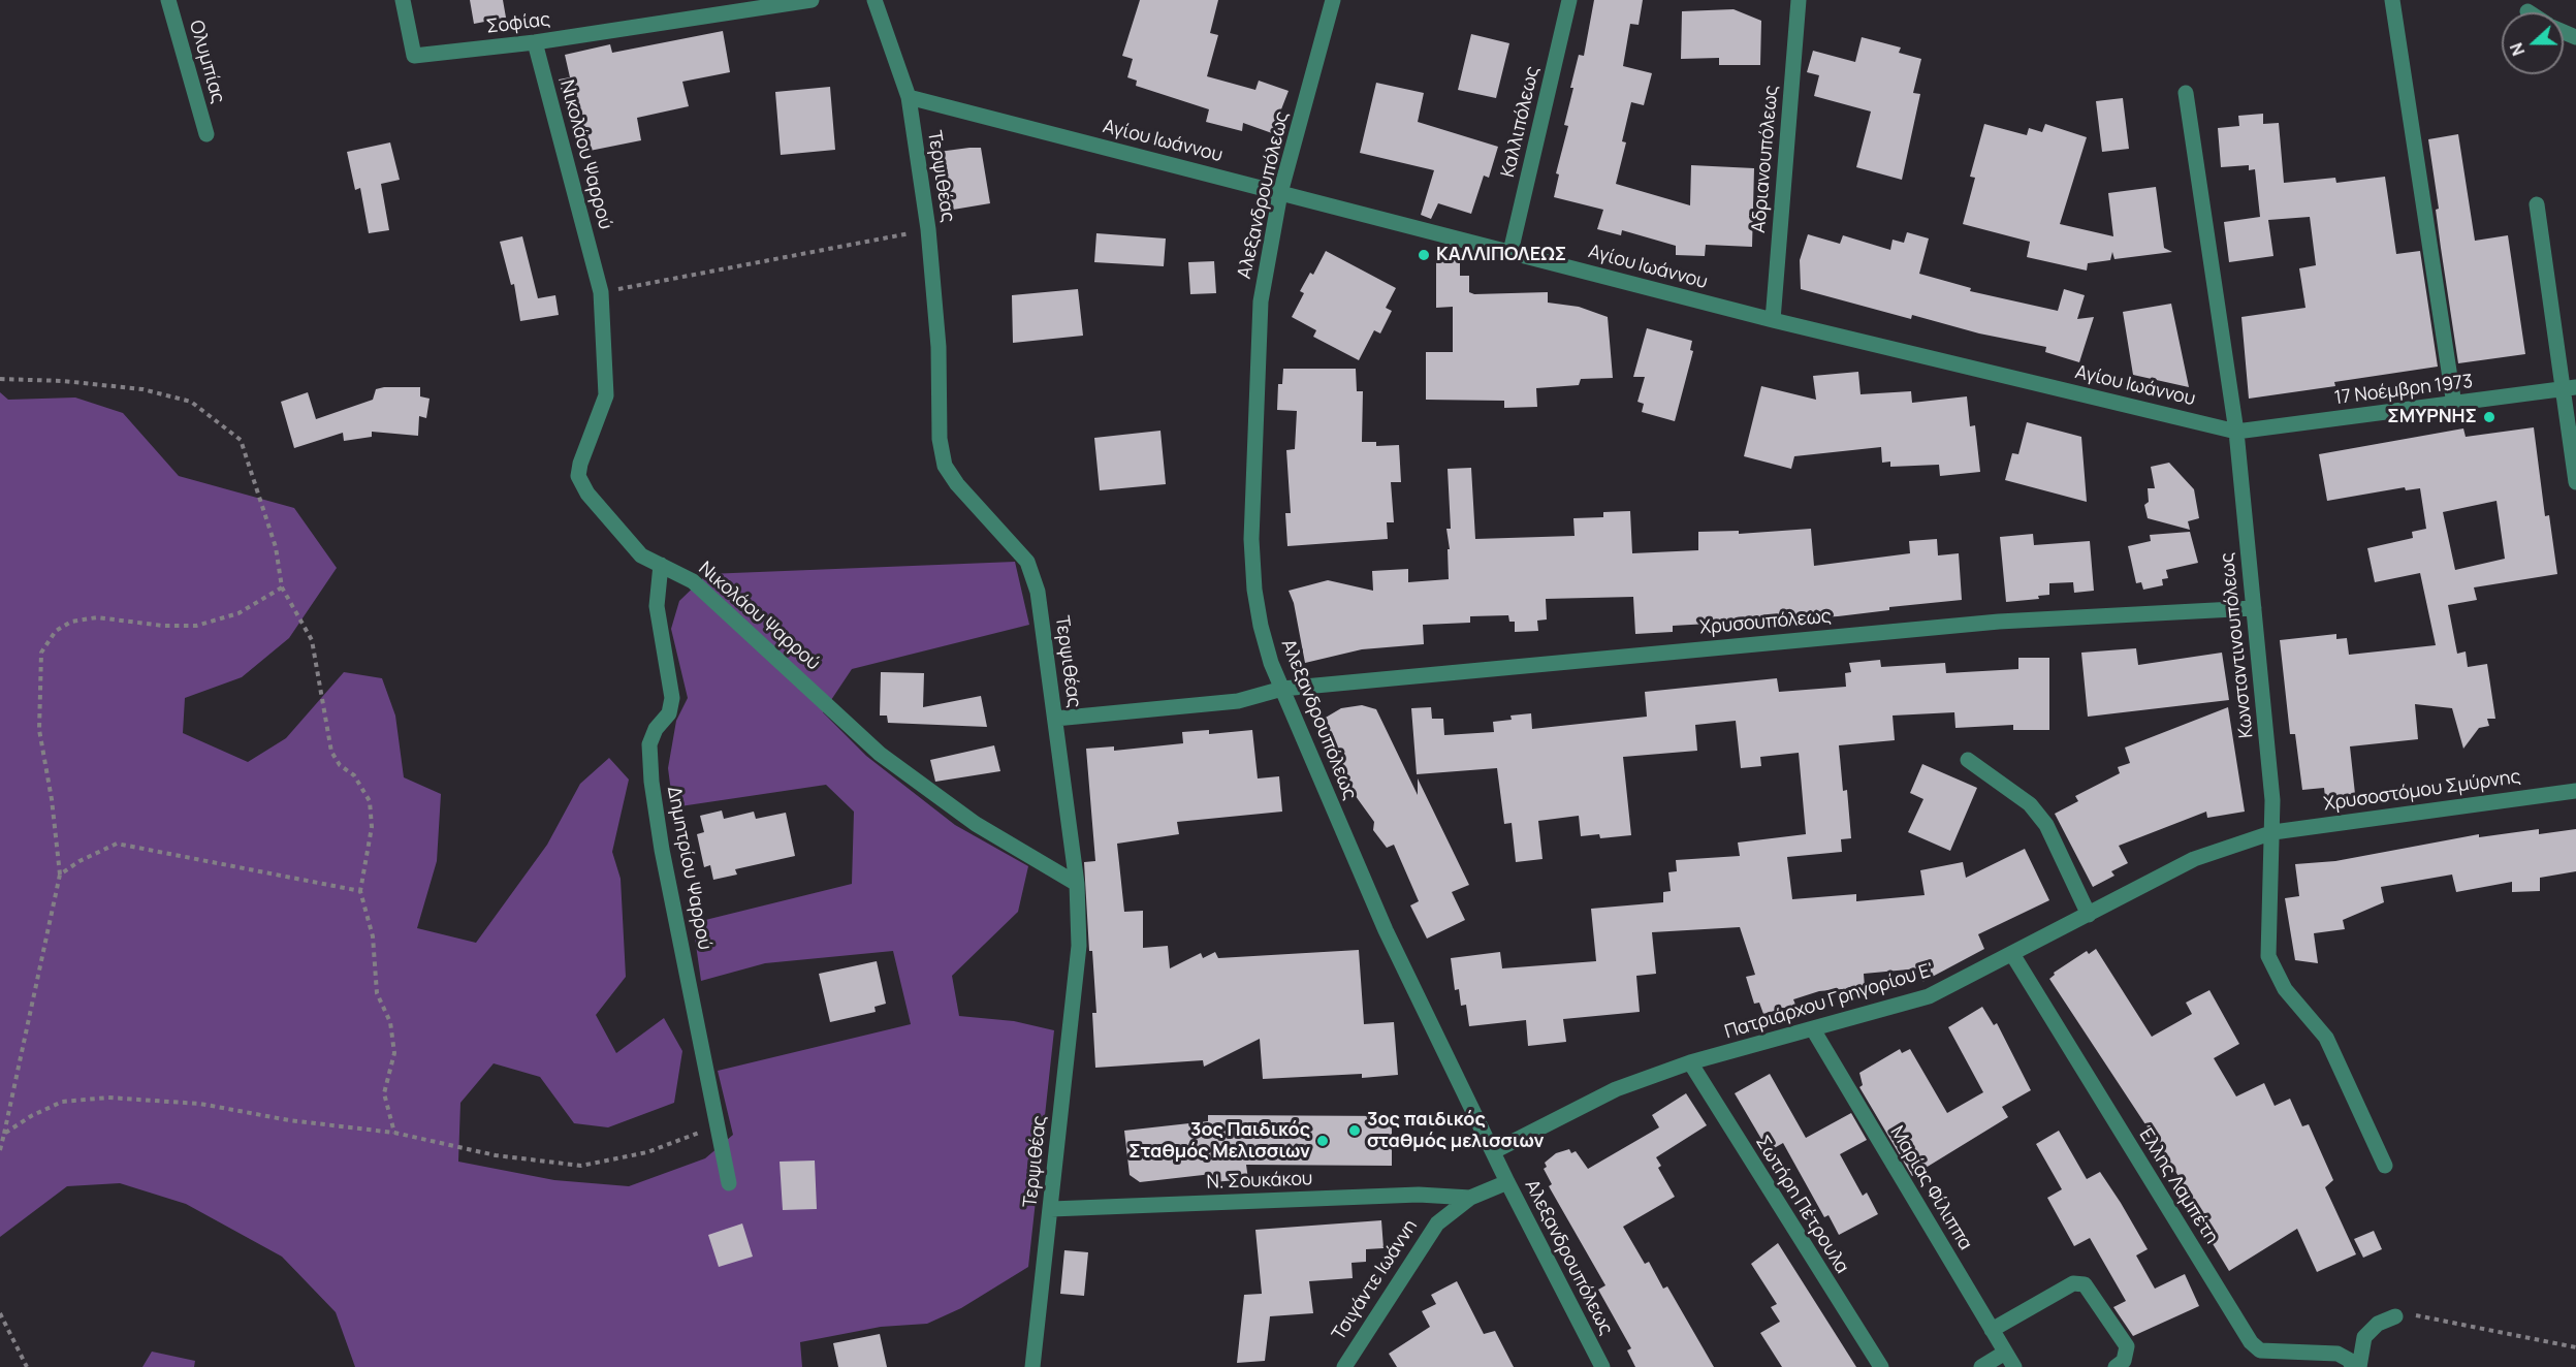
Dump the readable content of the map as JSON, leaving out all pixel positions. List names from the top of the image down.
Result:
{
  "streets": {
    "street": [
      "Σοφίας",
      "Ολυμπίας",
      "Καλλιπόλεως",
      "Αγίου Ιωάννου",
      "Νικολάου Ψαρρού",
      "Αδριανουπόλεως",
      "Τερψιθέας",
      "Αλεξανδρουπόλεως",
      "17 Νοέμβρη 1973",
      "Χρυσουπόλεως",
      "Κωνσταντινουπόλεως",
      "Χρυσοστόμου Σμύρνης",
      "Δημητρίου Ψαρρού",
      "Πατριάρχου Γρηγορίου Ε'",
      "Ν. Σουκάκου",
      "Έλλης Λαμπέτη",
      "Μαρίας Φίλιππα",
      "Σωτήρη Πέτρουλα",
      "Τσιγάντε Ιωάννη"
    ]
  },
  "crossings": [
    ["Σοφίας", "Νικολάου Ψαρρού"],
    ["Καλλιπόλεως", "Αγίου Ιωάννου"],
    ["Αγίου Ιωάννου", "Αδριανουπόλεως"],
    ["Αγίου Ιωάννου", "Τερψιθέας"],
    ["Αγίου Ιωάννου", "Αλεξανδρουπόλεως"],
    ["Αγίου Ιωάννου", "17 Νοέμβρη 1973"],
    ["Αγίου Ιωάννου", "Κωνσταντινουπόλεως"],
    ["Νικολάου Ψαρρού", "Τερψιθέας"],
    ["Νικολάου Ψαρρού", "Δημητρίου Ψαρρού"],
    ["Τερψιθέας", "Χρυσουπόλεως"],
    ["Τερψιθέας", "Ν. Σουκάκου"],
    ["Αλεξανδρουπόλεως", "Χρυσουπόλεως"],
    ["Αλεξανδρουπόλεως", "Πατριάρχου Γρηγορίου Ε'"],
    ["Αλεξανδρουπόλεως", "Τσιγάντε Ιωάννη"],
    ["17 Νοέμβρη 1973", "Κωνσταντινουπόλεως"],
    ["Χρυσουπόλεως", "Κωνσταντινουπόλεως"],
    ["Κωνσταντινουπόλεως", "Χρυσοστόμου Σμύρνης"],
    ["Κωνσταντινουπόλεως", "Πατριάρχου Γρηγορίου Ε'"],
    ["Χρυσοστόμου Σμύρνης", "Πατριάρχου Γρηγορίου Ε'"],
    ["Πατριάρχου Γρηγορίου Ε'", "Έλλης Λαμπέτη"],
    ["Πατριάρχου Γρηγορίου Ε'", "Μαρίας Φίλιππα"],
    ["Πατριάρχου Γρηγορίου Ε'", "Σωτήρη Πέτρουλα"],
    ["Ν. Σουκάκου", "Τσιγάντε Ιωάννη"]
  ],
  "places": [
    "ΚΑΛΛΙΠΟΛΕΩΣ",
    "ΣΜΥΡΝΗΣ",
    "3ος παιδικός σταθμός μελισσιων",
    "3ος Παιδικός Σταθμός Μελισσιων"
  ],
  "north": "left"
}
